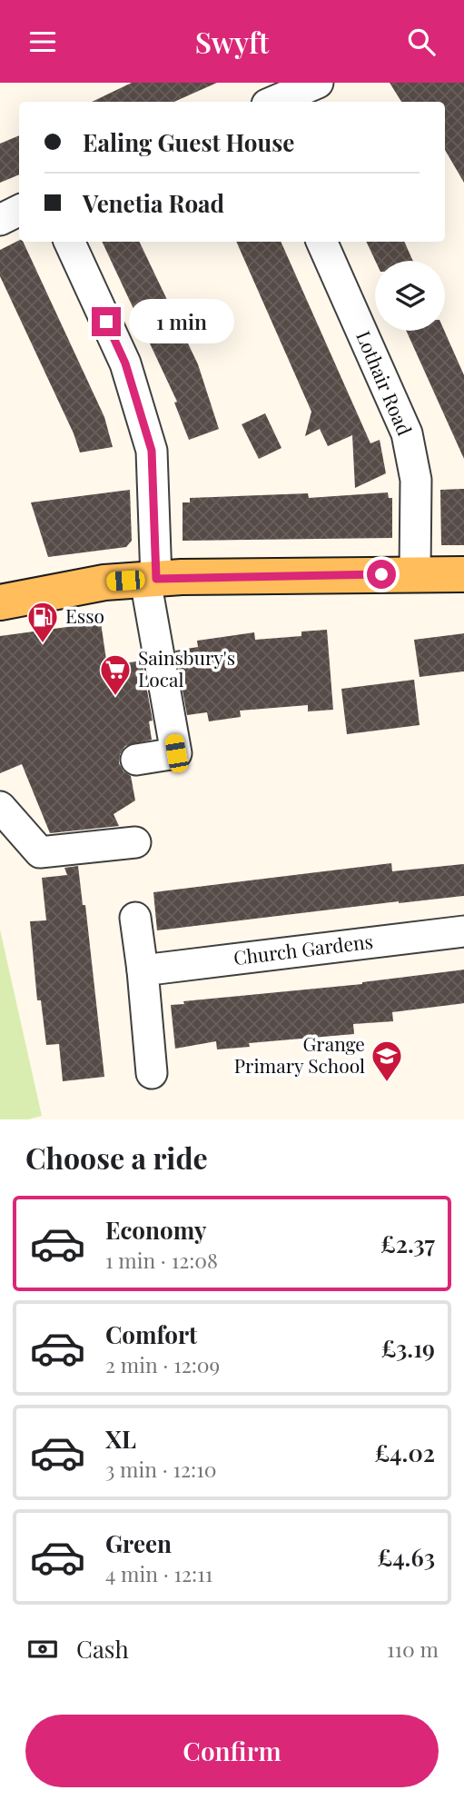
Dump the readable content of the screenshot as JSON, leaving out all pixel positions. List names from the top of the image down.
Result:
{
  "streets": {
    "street": ["Lothair Road", "Church Gardens"]
  },
  "places": {
    "fuel station": ["Esso"],
    "supermarket": ["Sainsbury's Local"],
    "school or university": ["Grange Primary School"]
  },
  "page": {
    "header": "Swyft",
    "banner": ["Ealing Guest House", "Venetia Road"],
    "bubble": "1 min",
    "heading": "Choose a ride",
    "list": [
      {
        "name": "Economy",
        "note": "1 min · 12:08",
        "value": "£2.37"
      },
      {
        "name": "Comfort",
        "note": "2 min · 12:09",
        "value": "£3.19"
      },
      {
        "name": "XL",
        "note": "3 min · 12:10",
        "value": "£4.02"
      },
      {
        "name": "Green",
        "note": "4 min · 12:11",
        "value": "£4.63"
      }
    ],
    "pay": ["Cash", "110 m"],
    "buttons": "Confirm"
  }
}
